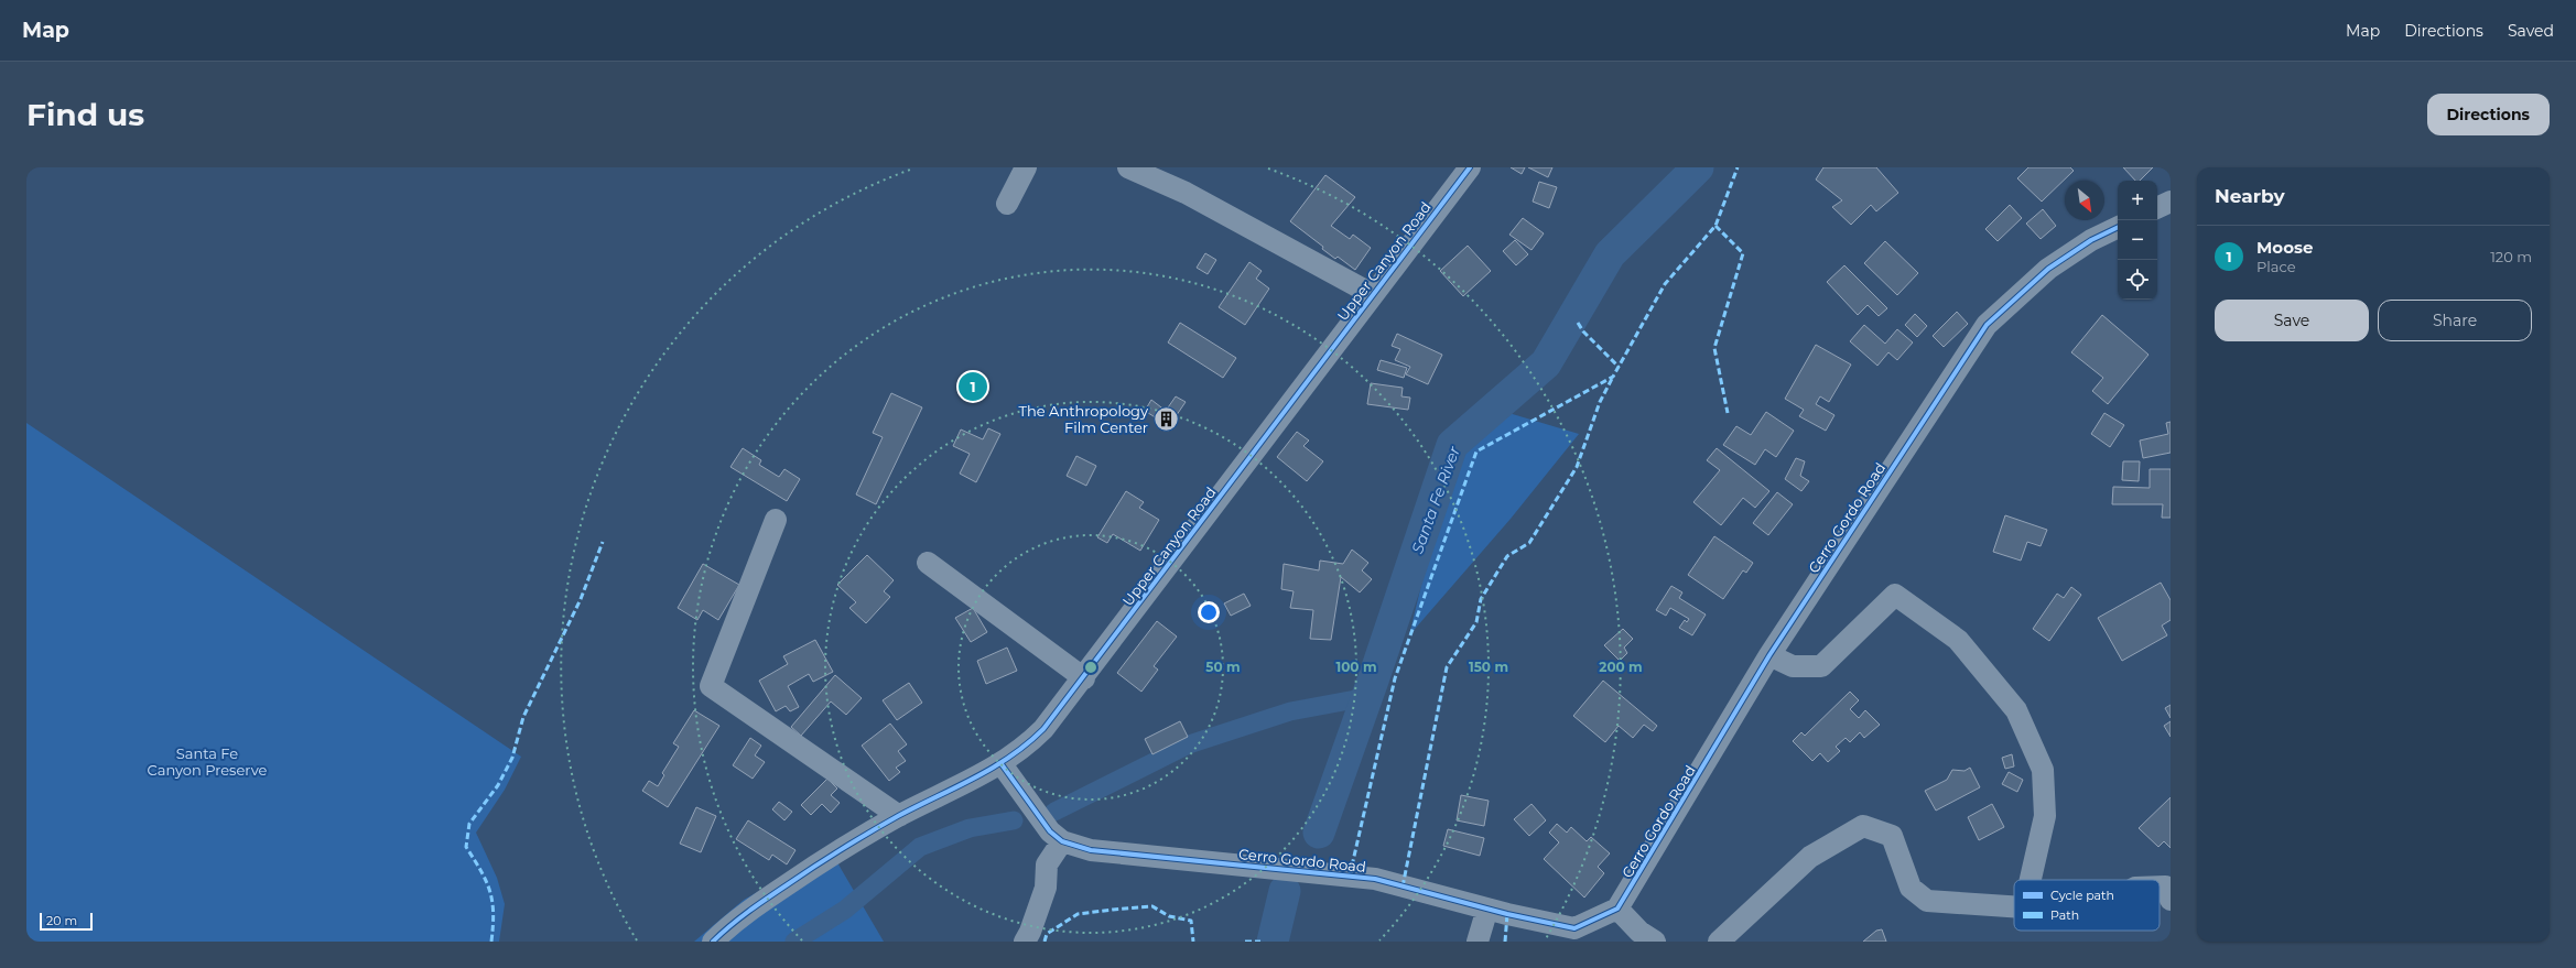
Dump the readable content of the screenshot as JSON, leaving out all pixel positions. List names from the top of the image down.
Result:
{
  "streets": {
    "street": ["Upper Canyon Road", "Cerro Gordo Road"]
  },
  "water": ["Santa Fe River"],
  "parks": ["Santa Fe Canyon Preserve"],
  "places": {
    "building": ["The Anthropology Film Center"]
  },
  "legend": ["Cycle path", "Path"],
  "scale_bar": "20 m",
  "north": "bottom right",
  "page": {
    "header": "Map",
    "nav": ["Map", "Directions", "Saved"],
    "buttons": [
      "Directions",
      ["Save", "Share"]
    ],
    "title": "Find us",
    "heading": "Nearby",
    "map_buttons": ["+", "−"],
    "list": [
      {
        "mark": "1",
        "name": "Moose",
        "note": "Place",
        "value": "120 m"
      }
    ],
    "pins": "1",
    "scale": "20 m"
  },
  "rings": [
    "50 m",
    "100 m",
    "150 m",
    "200 m"
  ]
}
